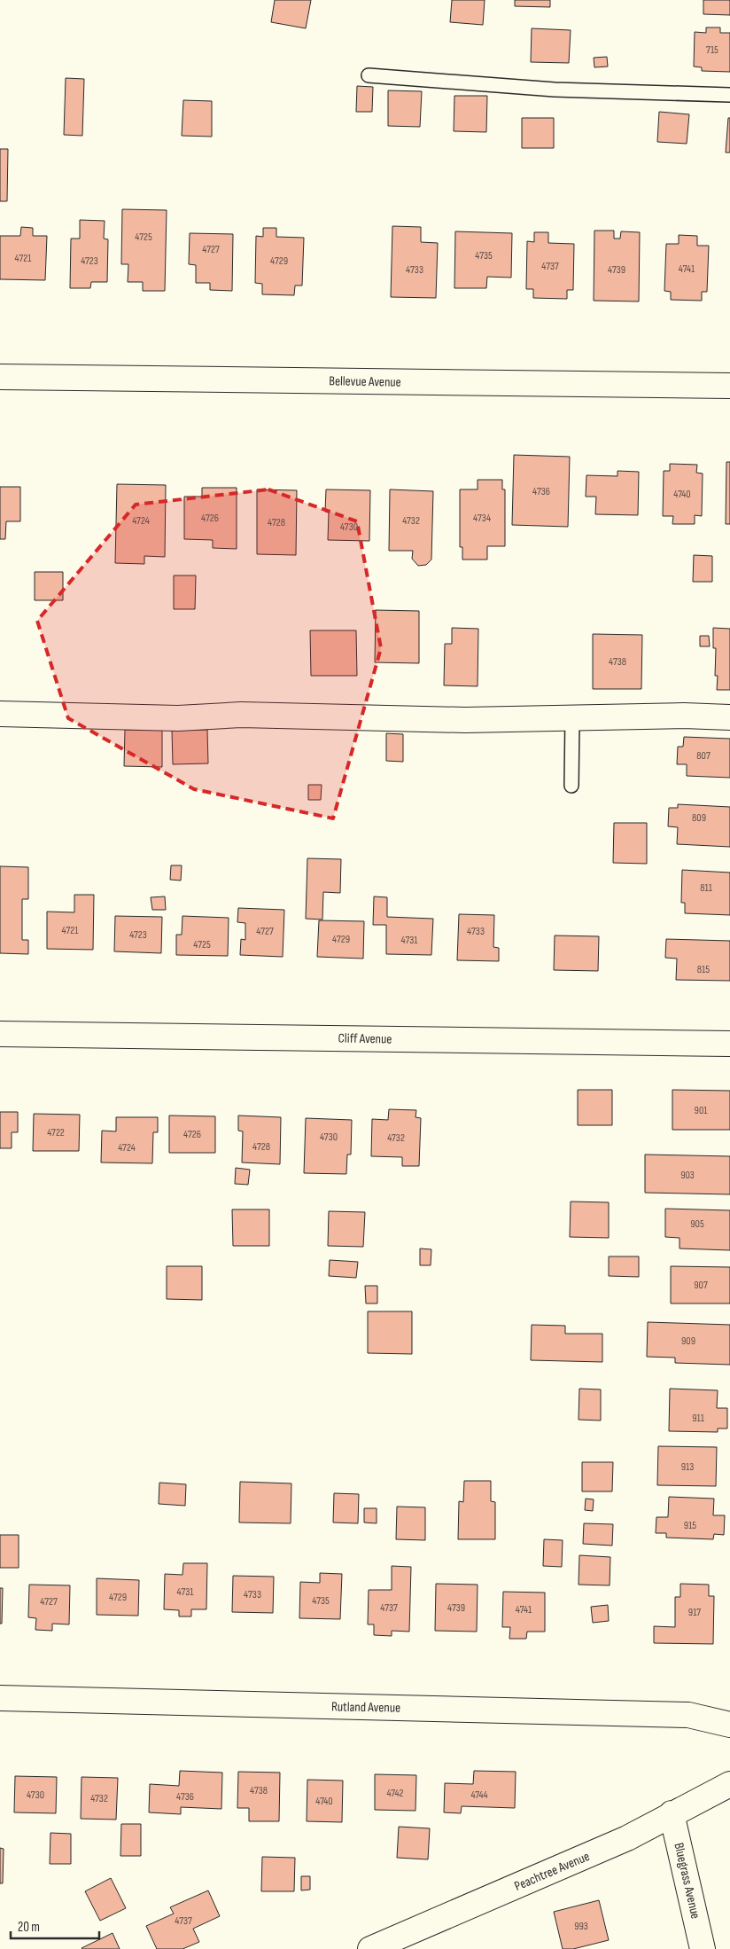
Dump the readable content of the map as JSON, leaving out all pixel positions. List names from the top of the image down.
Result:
{
  "streets": {
    "street": [
      "Bellevue Avenue",
      "Cliff Avenue",
      "Rutland Avenue",
      "Peachtree Avenue",
      "Bluegrass Avenue"
    ]
  },
  "crossings": [
    ["Peachtree Avenue", "Bluegrass Avenue"]
  ],
  "house_numbers": [
    "715",
    "4725",
    "4727",
    "4735",
    "4721",
    "4723",
    "4729",
    "4737",
    "4741",
    "4733",
    "4739",
    "4736",
    "4740",
    "4726",
    "4734",
    "4724",
    "4732",
    "4728",
    "4730",
    "4738",
    "807",
    "809",
    "811",
    "4721",
    "4727",
    "4733",
    "4723",
    "4729",
    "4731",
    "4725",
    "815",
    "901",
    "4722",
    "4726",
    "4730",
    "4732",
    "4728",
    "4724",
    "903",
    "905",
    "907",
    "909",
    "911",
    "913",
    "915",
    "4731",
    "4733",
    "4729",
    "4735",
    "4727",
    "4737",
    "4739",
    "4741",
    "917",
    "4738",
    "4742",
    "4730",
    "4744",
    "4736",
    "4732",
    "4740",
    "4737",
    "993"
  ],
  "scale_bar": "20 m"
}
